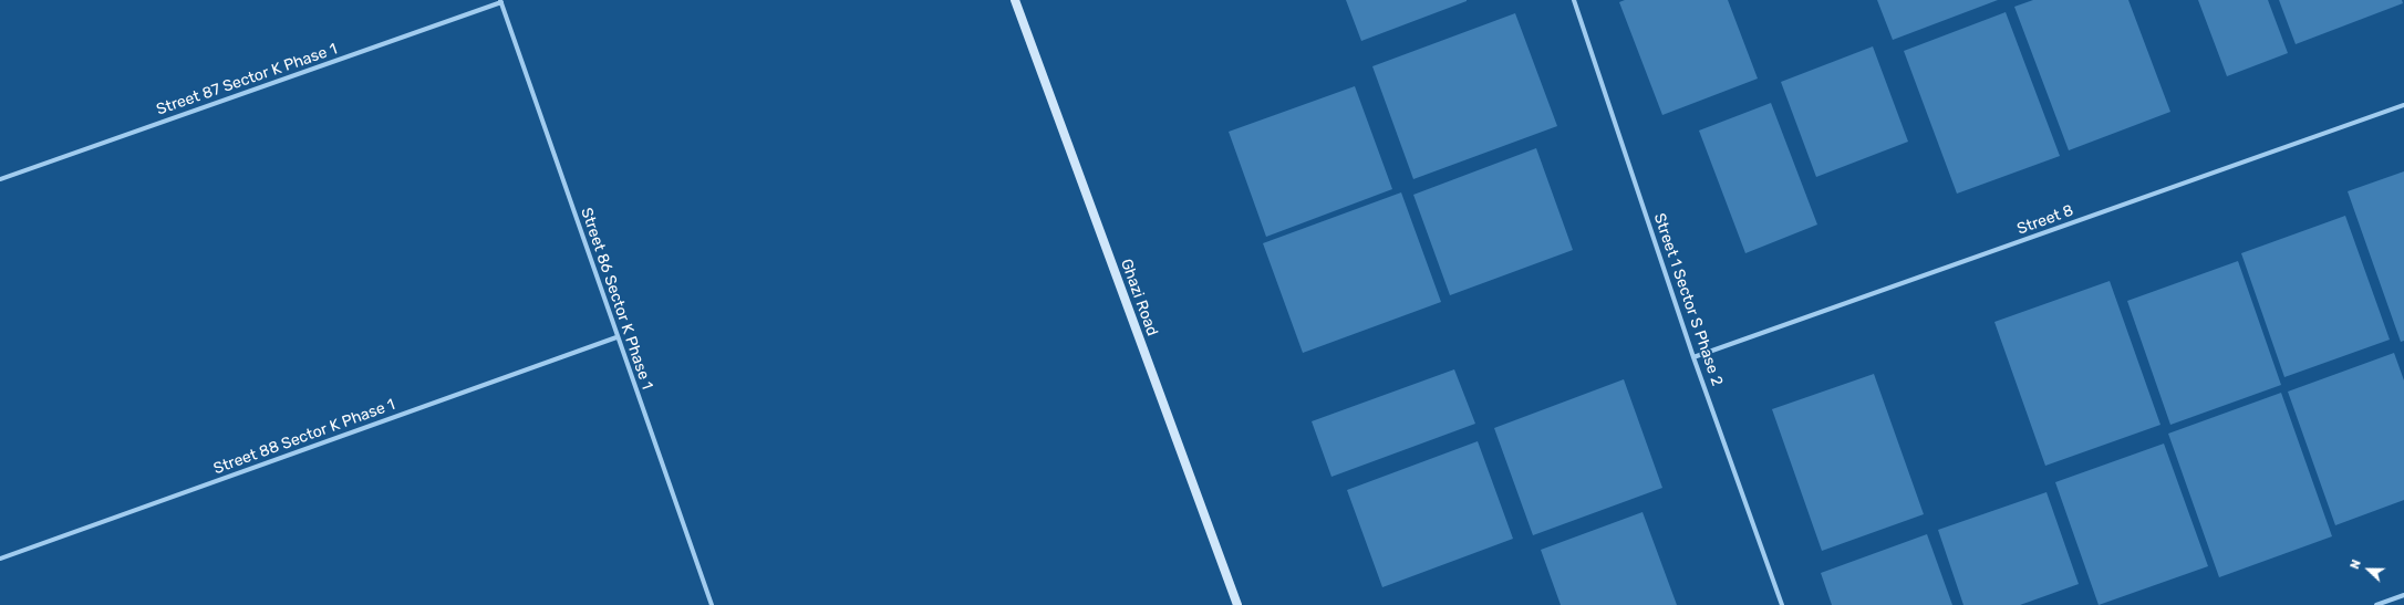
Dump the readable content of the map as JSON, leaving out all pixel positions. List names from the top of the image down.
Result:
{
  "streets": {
    "main road": ["Ghazi Road"],
    "street": [
      "Street 87 Sector K Phase 1",
      "Street 8",
      "Street 86 Sector K Phase 1",
      "Street 1 Sector S Phase 2",
      "Street 88 Sector K Phase 1"
    ]
  },
  "crossings": [
    ["Street 87 Sector K Phase 1", "Street 86 Sector K Phase 1"],
    ["Street 8", "Street 1 Sector S Phase 2"],
    ["Street 86 Sector K Phase 1", "Street 88 Sector K Phase 1"]
  ],
  "north": "left"
}
